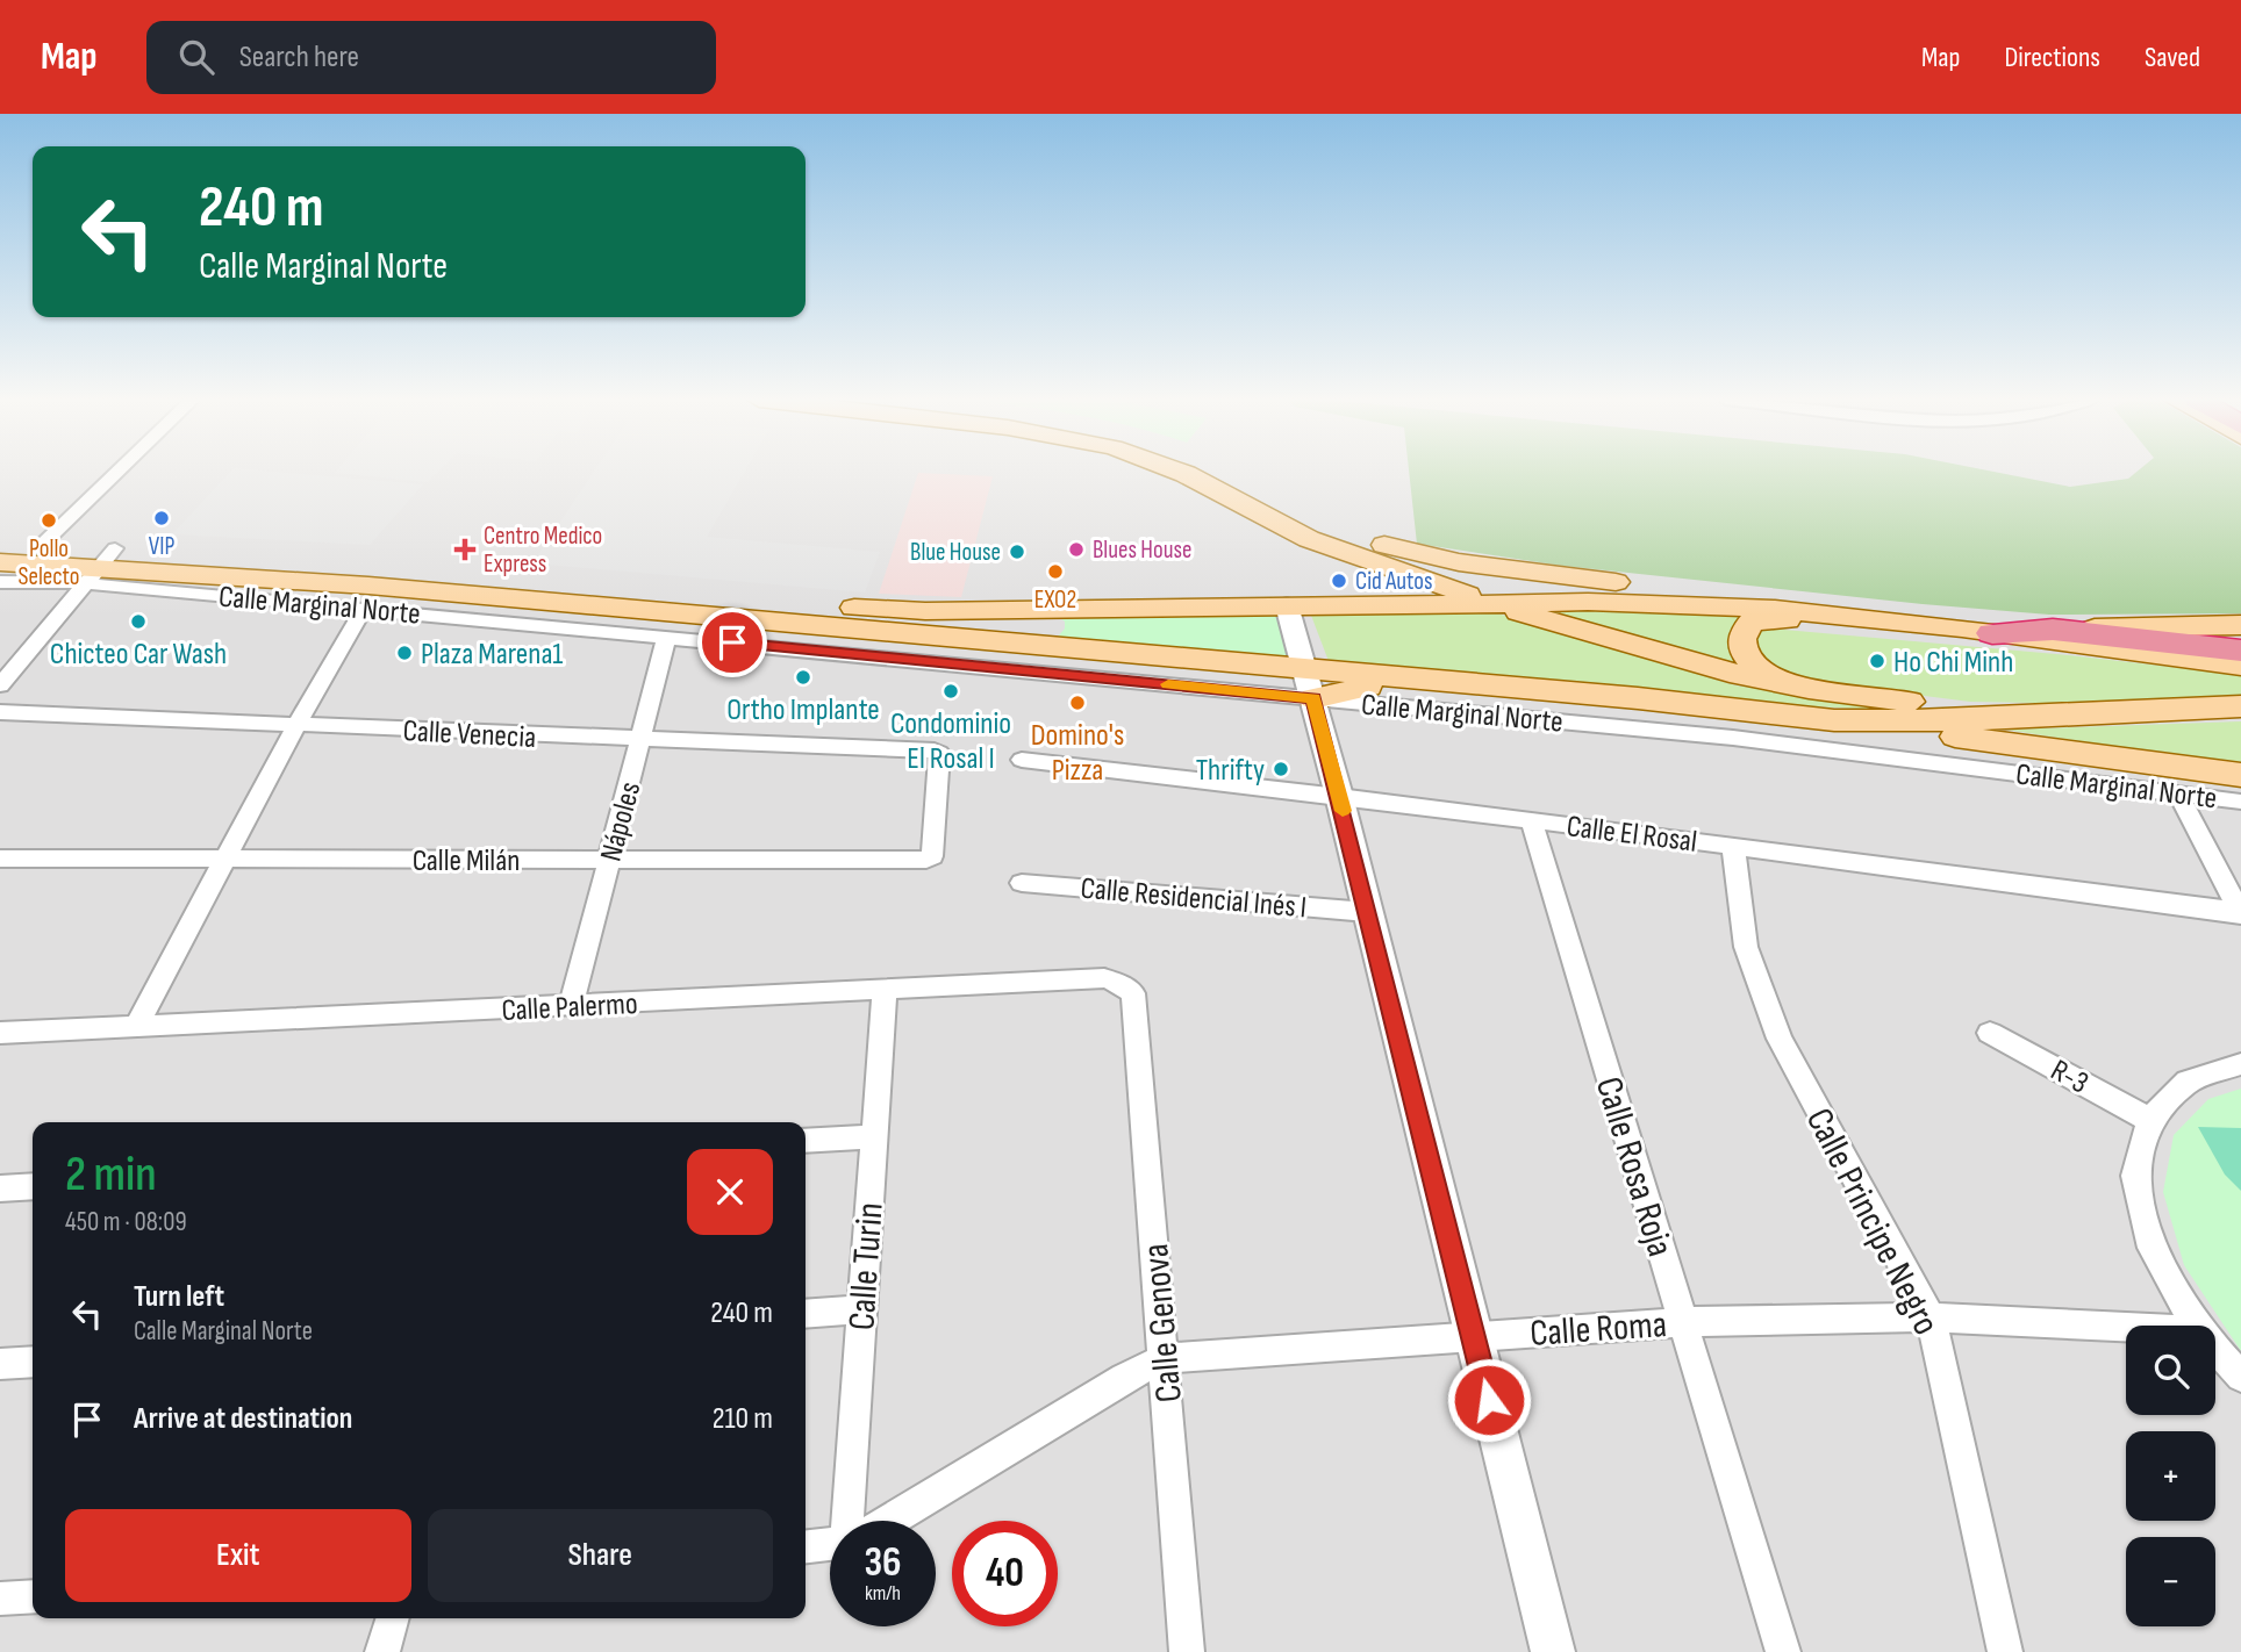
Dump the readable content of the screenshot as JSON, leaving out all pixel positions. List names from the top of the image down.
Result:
{
  "streets": {
    "street": [
      "Calle Marginal Norte",
      "Calle Venecia",
      "Nápoles",
      "Calle El Rosal",
      "Calle Milán",
      "Calle Residencial Inés I",
      "Calle Palermo",
      "R-3",
      "Calle Rosa Roja",
      "Calle Principe Negro",
      "Calle Turin",
      "Calle Genova",
      "Calle Roma"
    ]
  },
  "crossings": [
    ["Calle Marginal Norte", "Nápoles"],
    ["Calle Venecia", "Nápoles"],
    ["Calle Venecia", "Calle Milán"],
    ["Nápoles", "Calle Milán"],
    ["Nápoles", "Calle Palermo"],
    ["Calle El Rosal", "Calle Rosa Roja"],
    ["Calle El Rosal", "Calle Principe Negro"],
    ["Calle Palermo", "Calle Turin"],
    ["Calle Palermo", "Calle Genova"],
    ["Calle Rosa Roja", "Calle Roma"],
    ["Calle Principe Negro", "Calle Roma"],
    ["Calle Genova", "Calle Roma"]
  ],
  "places": {
    "other": [
      "VIP",
      "Pollo Selecto",
      "Blues House",
      "Blue House",
      "EXO2",
      "Cid Autos",
      "Chicteo Car Wash",
      "Plaza Marena1",
      "Ho Chi Minh",
      "Ortho Implante",
      "Condominio El Rosal I",
      "Domino's Pizza",
      "Thrifty"
    ],
    "health": ["Centro Medico Express"]
  },
  "page": {
    "header": "Map",
    "search": "Search here",
    "nav": ["Map", "Directions", "Saved"],
    "turn": ["240 m", "Calle Marginal Norte"],
    "heading": ["2 min", "450 m · 08:09"],
    "list": [
      {
        "name": "Turn left",
        "note": "Calle Marginal Norte",
        "value": "240 m"
      },
      {
        "name": "Arrive at destination",
        "value": "210 m"
      }
    ],
    "map_buttons": ["+", "−"],
    "buttons": ["Exit", "Share"],
    "speed": "36 km/h",
    "limit": "40"
  }
}
